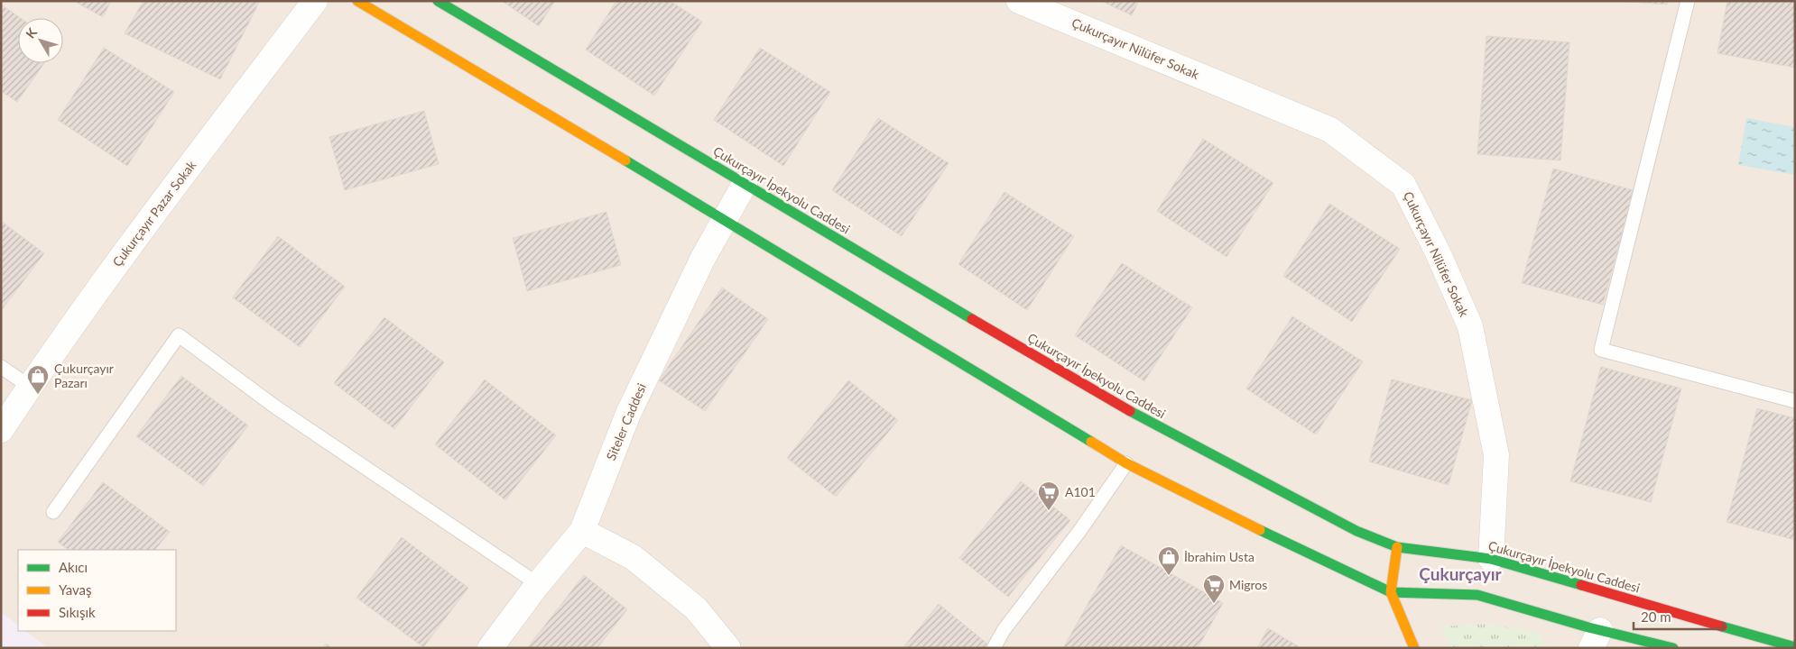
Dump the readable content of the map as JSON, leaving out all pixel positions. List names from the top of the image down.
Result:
{
  "streets": {
    "street": [
      "Çukurçayır Nilüfer Sokak",
      "Çukurçayır İpekyolu Caddesi",
      "Çukurçayır Pazar Sokak",
      "Siteler Caddesi"
    ]
  },
  "crossings": [
    ["Çukurçayır Nilüfer Sokak", "Çukurçayır İpekyolu Caddesi"],
    ["Çukurçayır İpekyolu Caddesi", "Siteler Caddesi"]
  ],
  "districts": ["Çukurçayır"],
  "places": {
    "shop": ["Çukurçayır Pazarı", "İbrahim Usta"],
    "supermarket": ["A101", "Migros"]
  },
  "legend": ["Akıcı", "Yavaş", "Sıkışık"],
  "scale_bar": "20 m",
  "north": "top left"
}
